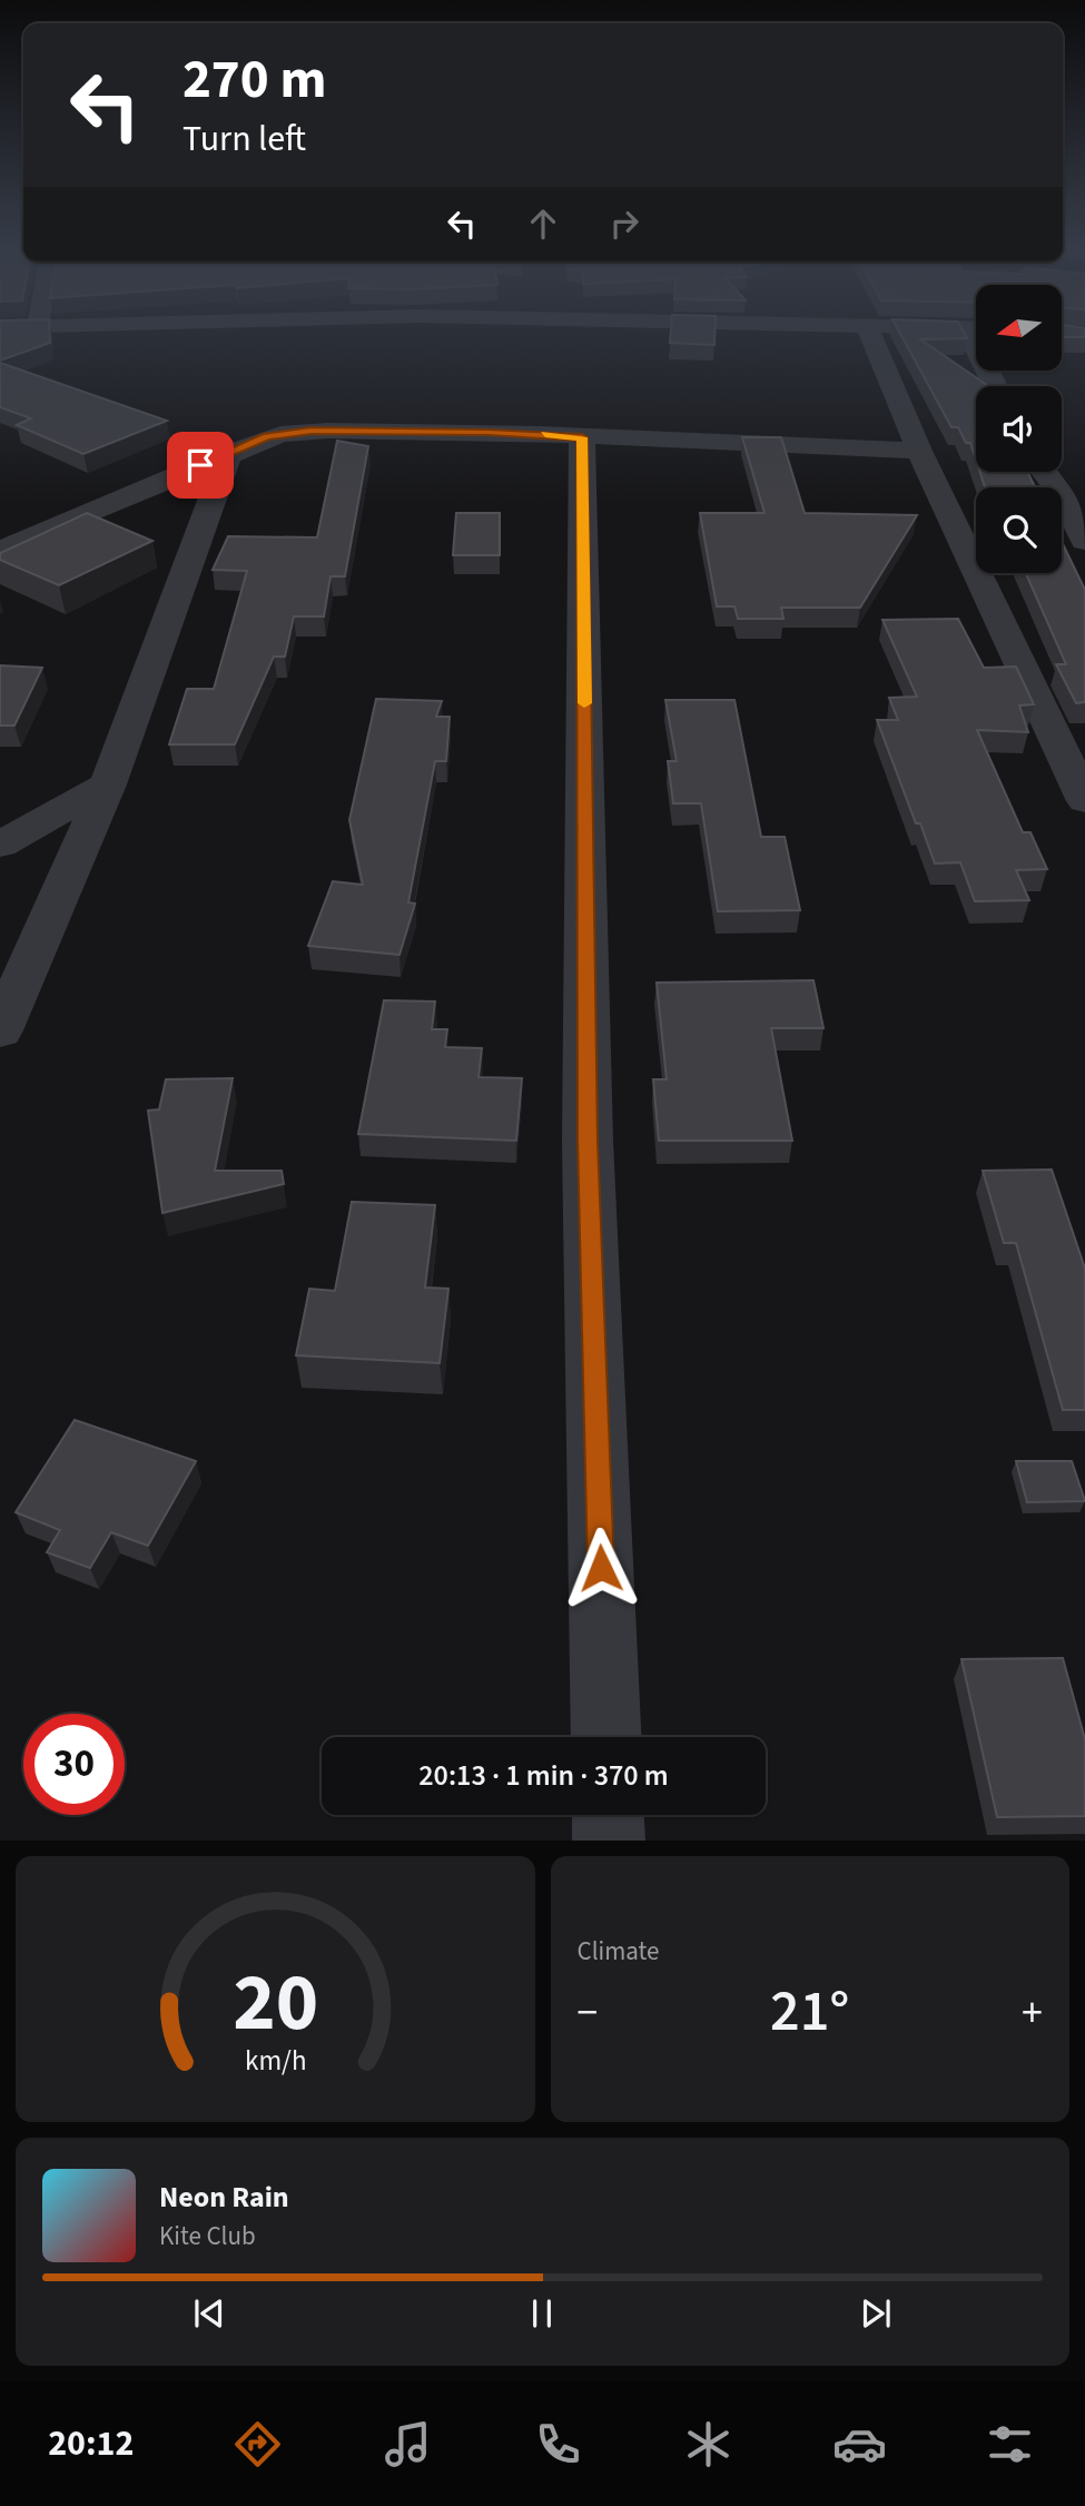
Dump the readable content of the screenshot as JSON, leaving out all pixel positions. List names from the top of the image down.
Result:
{
  "north": "left",
  "page": {
    "turn": ["270 m", "Turn left"],
    "limit": "30",
    "trip": "20:13 · 1 min · 370 m",
    "tile": "Climate",
    "heat": ["−", "21°", "+"],
    "song": ["Neon Rain", "Kite Club"],
    "tabs": "20:12",
    "gauge": ["20", "km/h"]
  }
}
